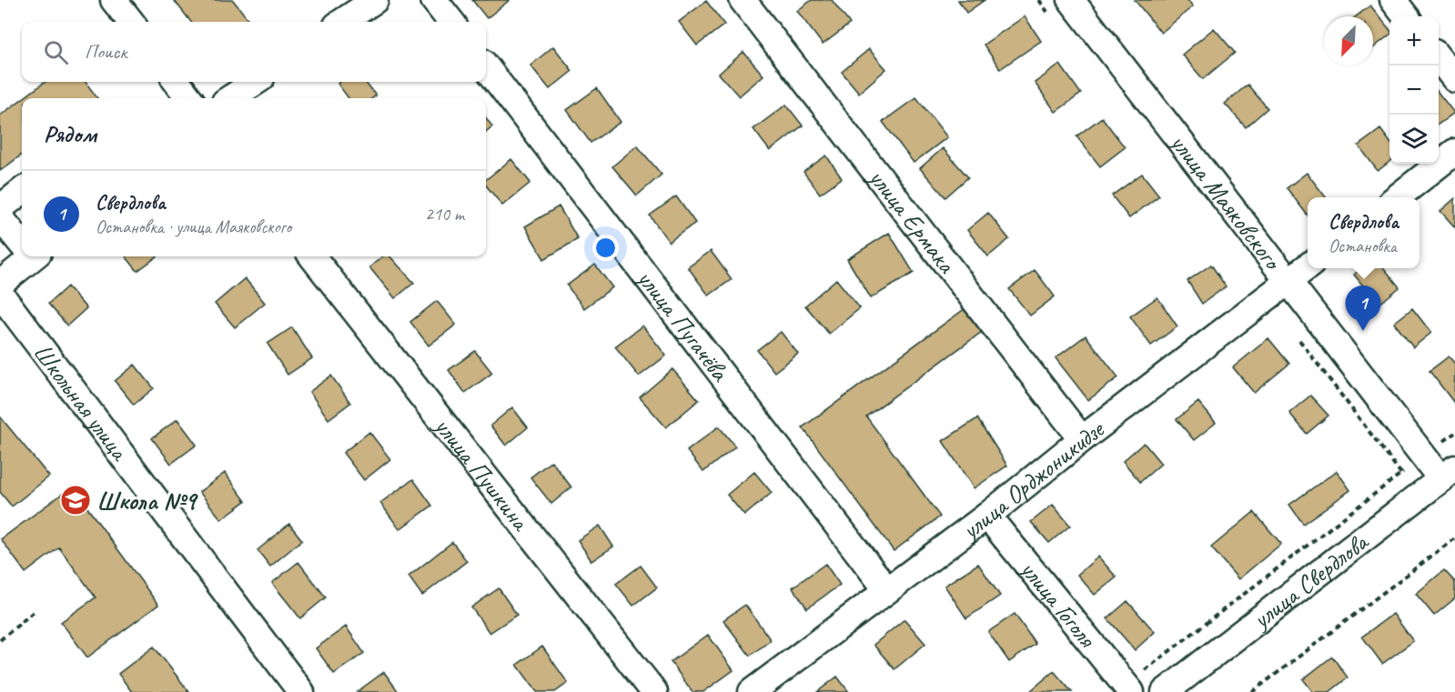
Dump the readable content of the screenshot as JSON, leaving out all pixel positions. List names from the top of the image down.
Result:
{
  "streets": {
    "street": [
      "улица Маяковского",
      "улица Ермака",
      "улица Пугачёва",
      "Школьная улица",
      "улица Пушкина",
      "улица Орджоникидзе",
      "улица Свердлова",
      "улица Гоголя"
    ]
  },
  "crossings": [
    ["улица Маяковского", "улица Орджоникидзе"],
    ["улица Маяковского", "улица Свердлова"],
    ["улица Ермака", "улица Орджоникидзе"],
    ["улица Пугачёва", "улица Орджоникидзе"],
    ["улица Орджоникидзе", "улица Гоголя"]
  ],
  "places": {
    "school or university": ["Школа №9"]
  },
  "north": "bottom left",
  "page": {
    "map_buttons": ["+", "−"],
    "search": "Поиск",
    "heading": "Рядом",
    "list": [
      {
        "mark": "1",
        "name": "Свердлова",
        "note": "Остановка · улица Маяковского",
        "value": "210 m"
      }
    ],
    "popup": ["Свердлова", "Остановка"],
    "pins": "1"
  }
}
